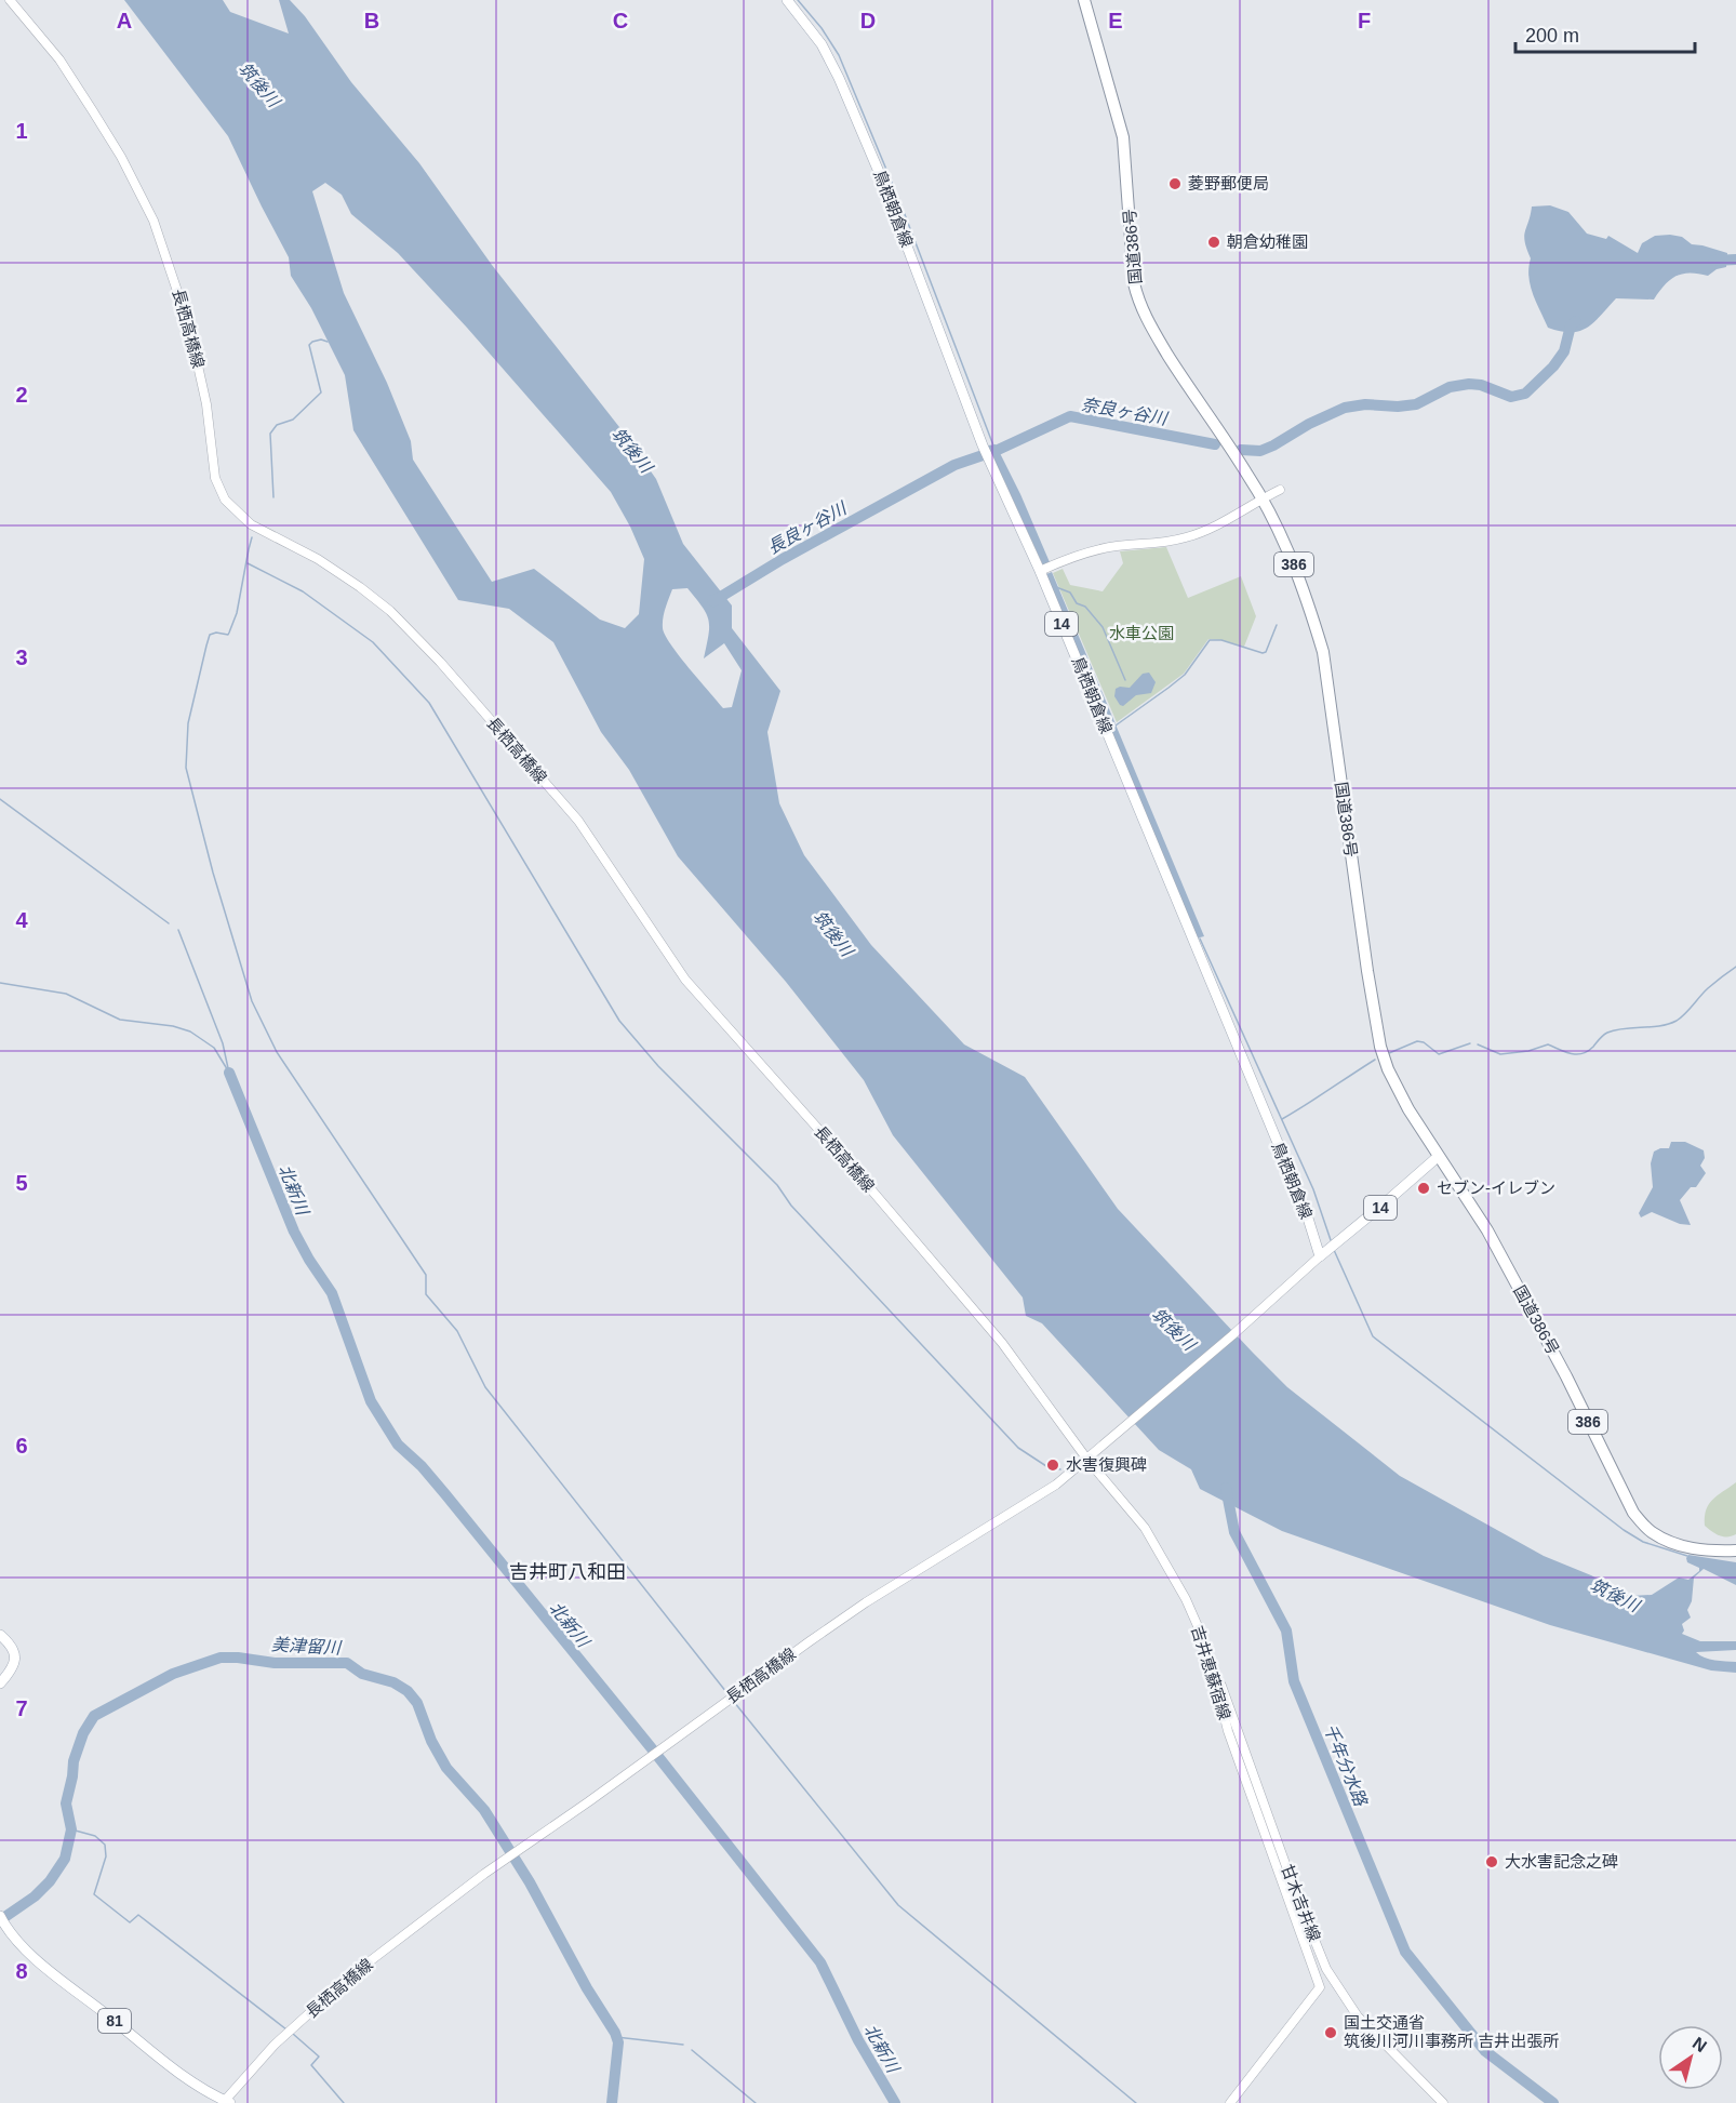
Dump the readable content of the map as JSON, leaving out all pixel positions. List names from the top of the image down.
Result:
{
  "streets": {
    "highway": ["国道386号", "386"],
    "main road": [
      "鳥栖朝倉線",
      "長栖高橋線",
      "14",
      "吉井恵蘇宿線",
      "甘木吉井線",
      "81"
    ]
  },
  "crossings": [
    ["鳥栖朝倉線", "14"],
    ["国道386号", "14"],
    ["長栖高橋線", "吉井恵蘇宿線"],
    ["長栖高橋線", "81"],
    ["吉井恵蘇宿線", "甘木吉井線"]
  ],
  "districts": ["吉井町八和田"],
  "water": [
    "筑後川",
    "奈良ヶ谷川",
    "長良ヶ谷川",
    "北新川",
    "美津留川",
    "千年分水路"
  ],
  "parks": ["水車公園"],
  "places": [
    "菱野郵便局",
    "朝倉幼稚園",
    "セブン-イレブン",
    "水害復興碑",
    "大水害記念之碑",
    "国土交通省 筑後川河川事務所 吉井出張所"
  ],
  "scale_bar": "200 m",
  "north": "top right",
  "grid": {
    "columns": [
      "A",
      "B",
      "C",
      "D",
      "E",
      "F"
    ],
    "rows": [
      "1",
      "2",
      "3",
      "4",
      "5",
      "6",
      "7",
      "8"
    ]
  }
}
